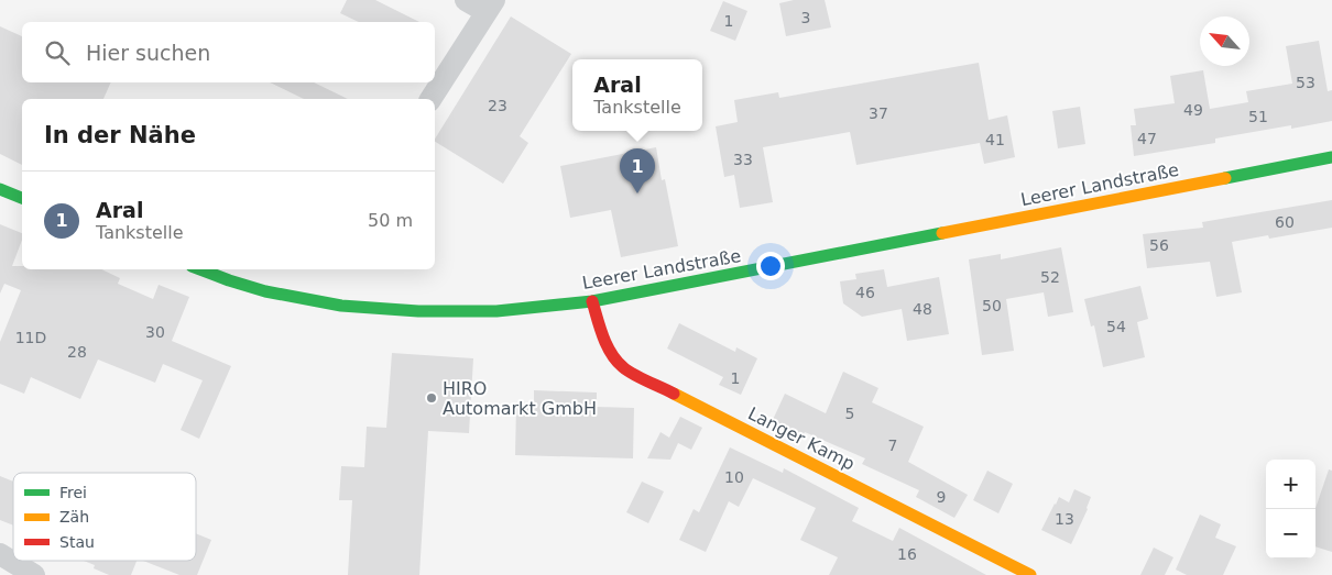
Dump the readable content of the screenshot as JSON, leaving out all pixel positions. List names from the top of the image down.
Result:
{
  "streets": {
    "main road": ["Leerer Landstraße", "Langer Kamp"]
  },
  "crossings": [
    ["Leerer Landstraße", "Langer Kamp"]
  ],
  "places": ["HIRO Automarkt GmbH"],
  "house_numbers": [
    "3",
    "1",
    "53",
    "23",
    "49",
    "37",
    "51",
    "47",
    "41",
    "33",
    "60",
    "56",
    "52",
    "46",
    "50",
    "48",
    "54",
    "30",
    "11D",
    "28",
    "1",
    "5",
    "7",
    "10",
    "9",
    "13",
    "16"
  ],
  "legend": ["Frei", "Zäh", "Stau"],
  "north": "top left",
  "page": {
    "search": "Hier suchen",
    "popup": ["Aral", "Tankstelle"],
    "heading": "In der Nähe",
    "pins": "1",
    "list": [
      {
        "mark": "1",
        "name": "Aral",
        "note": "Tankstelle",
        "value": "50 m"
      }
    ],
    "map_buttons": ["+", "−"]
  }
}
